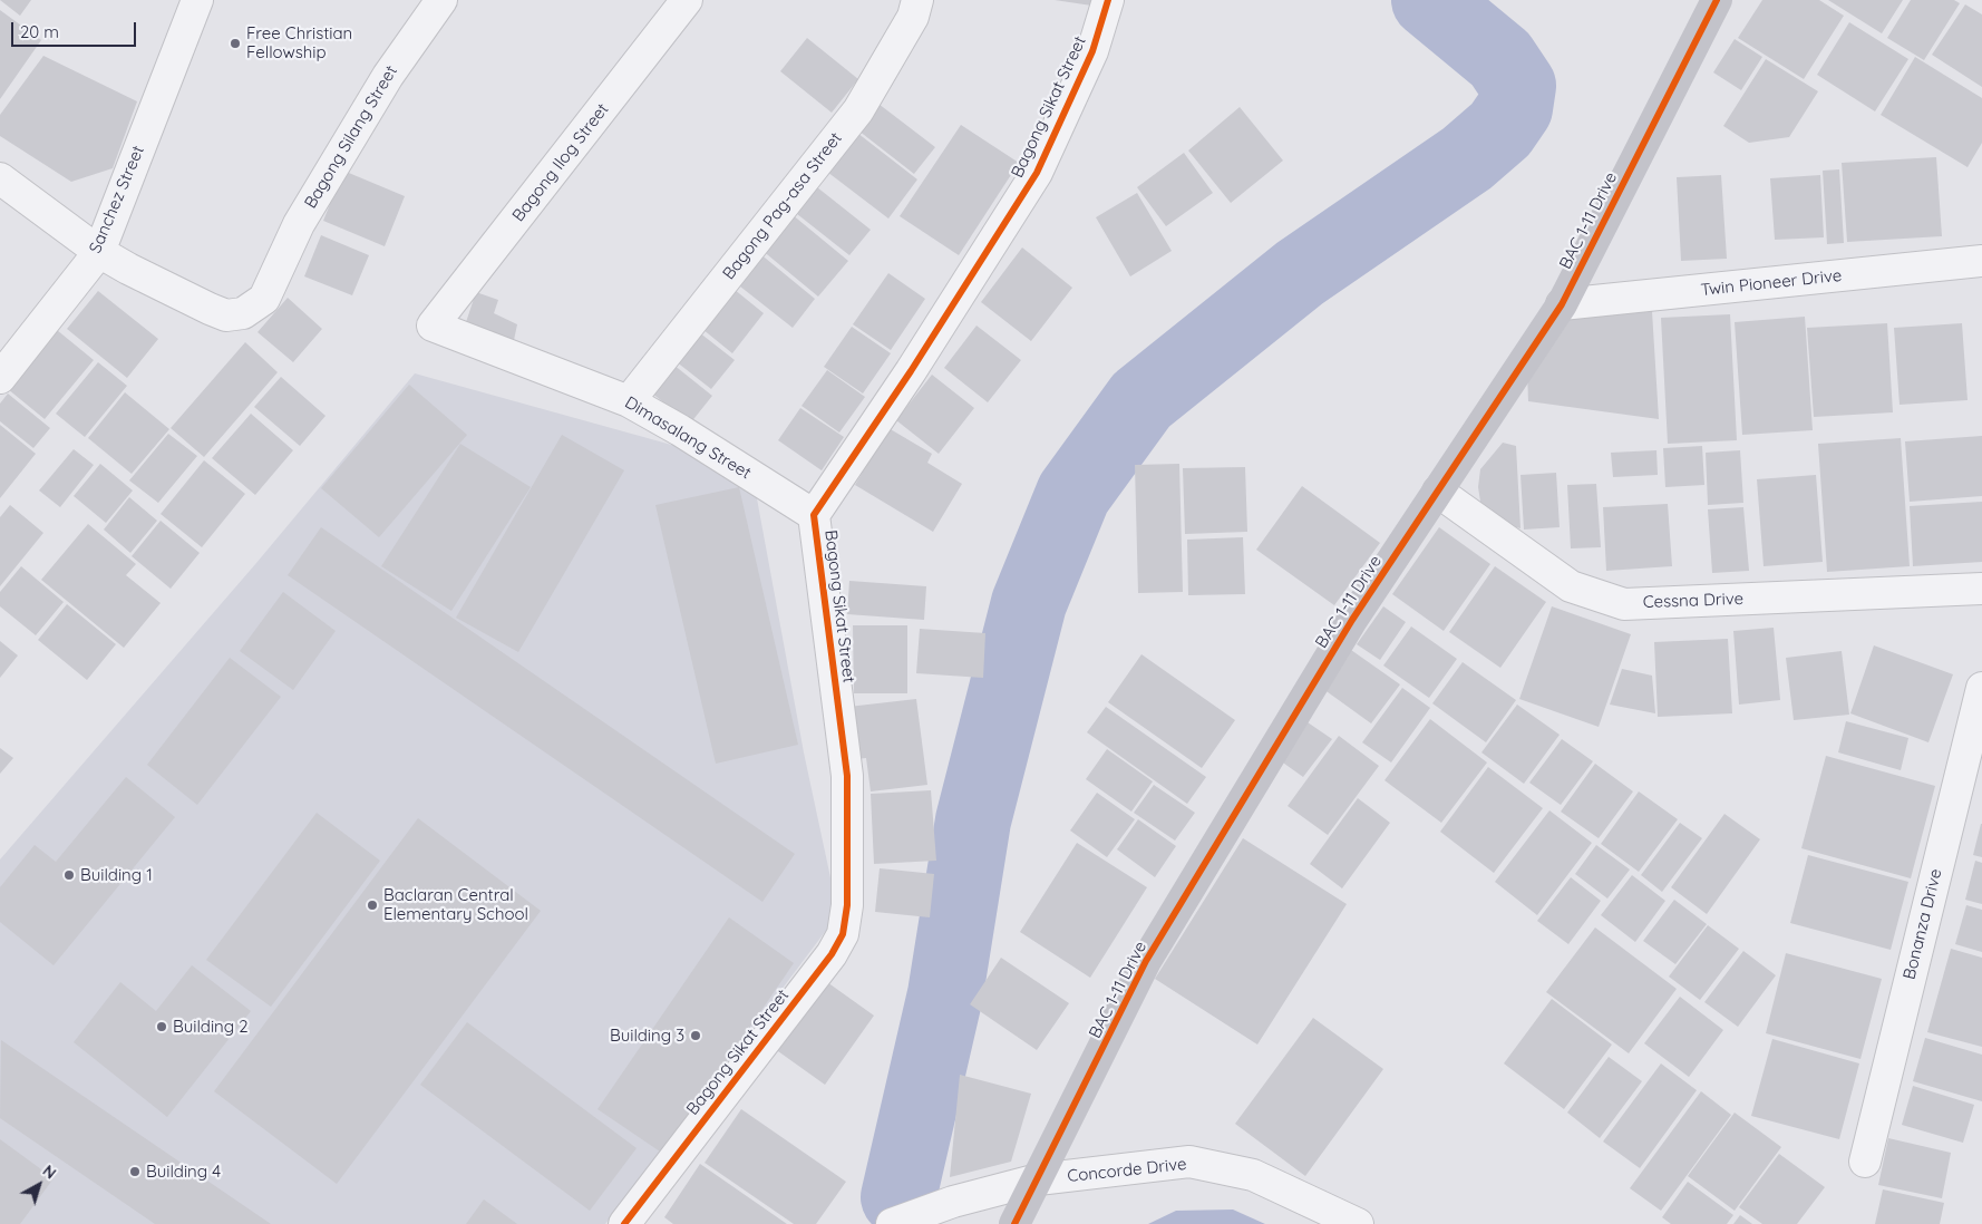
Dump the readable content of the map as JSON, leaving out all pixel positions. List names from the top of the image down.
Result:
{
  "streets": {
    "street": [
      "Bagong Sikat Street",
      "Bagong Silang Street",
      "Bagong Ilog Street",
      "Sanchez Street",
      "Bagong Pag-asa Street",
      "BAC 1-11 Drive",
      "Twin Pioneer Drive",
      "Dimasalang Street",
      "Cessna Drive",
      "Bonanza Drive",
      "Concorde Drive"
    ]
  },
  "crossings": [
    ["Bagong Sikat Street", "Dimasalang Street"],
    ["Bagong Silang Street", "Sanchez Street"],
    ["Bagong Ilog Street", "Dimasalang Street"],
    ["Bagong Pag-asa Street", "Dimasalang Street"],
    ["BAC 1-11 Drive", "Twin Pioneer Drive"],
    ["BAC 1-11 Drive", "Cessna Drive"],
    ["BAC 1-11 Drive", "Concorde Drive"]
  ],
  "places": [
    "Free Christian Fellowship",
    "Building 1",
    "Baclaran Central Elementary School",
    "Building 2",
    "Building 3",
    "Building 4"
  ],
  "scale_bar": "20 m",
  "north": "top right"
}
